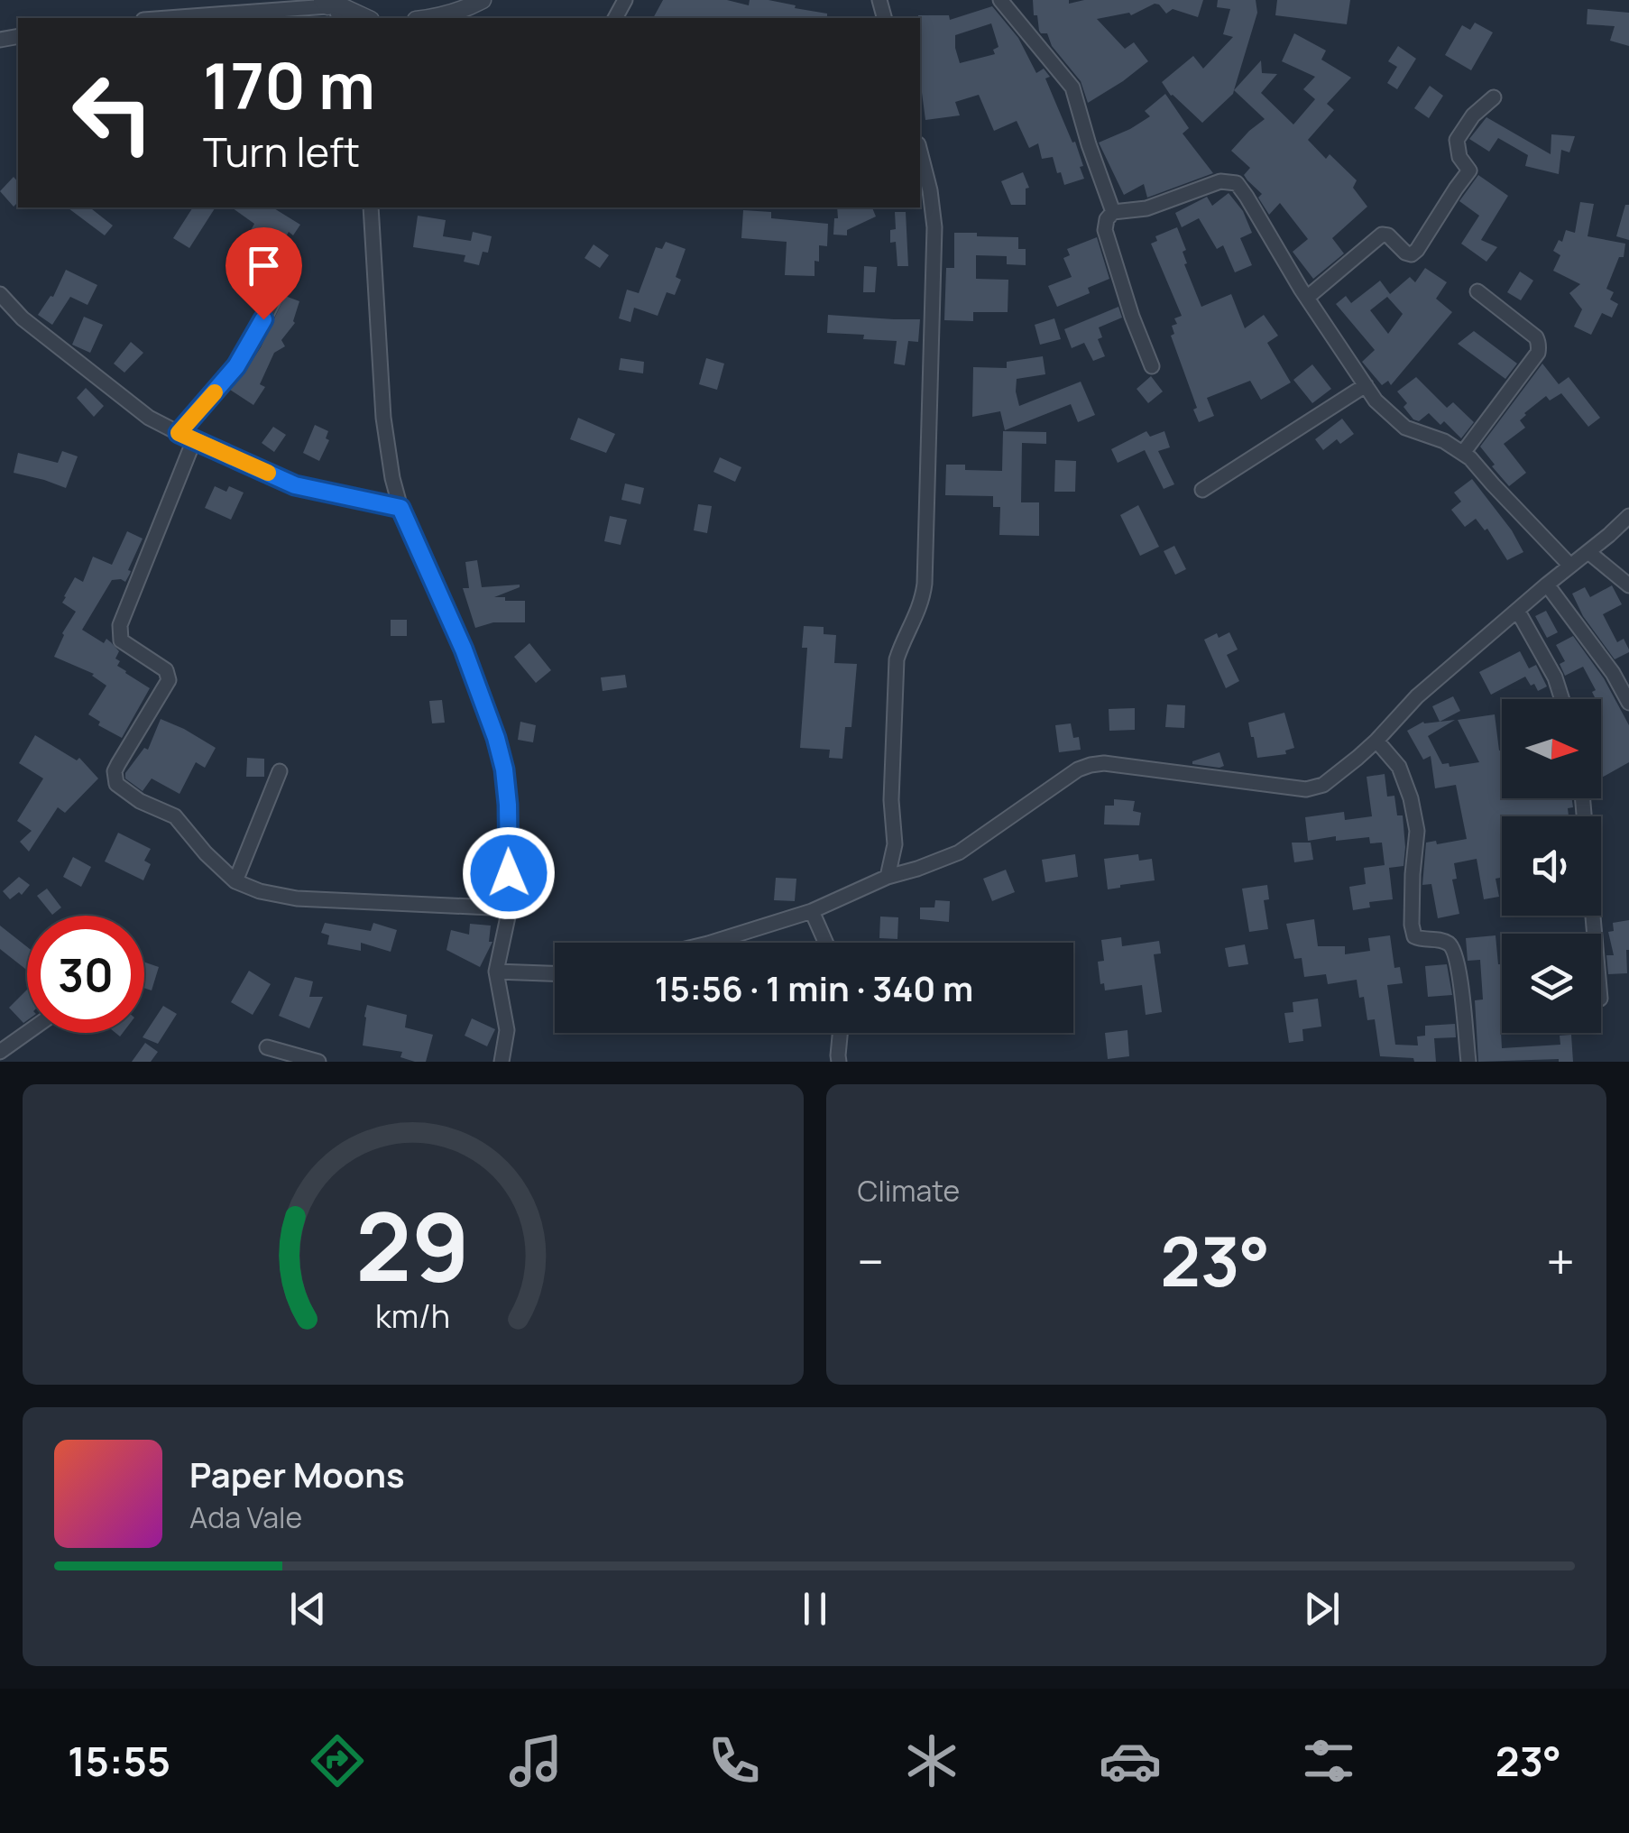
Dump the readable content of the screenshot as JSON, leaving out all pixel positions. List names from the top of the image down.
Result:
{
  "north": "right",
  "page": {
    "turn": ["170 m", "Turn left"],
    "limit": "30",
    "trip": "15:56 · 1 min · 340 m",
    "tile": "Climate",
    "heat": ["−", "23°", "+"],
    "song": ["Paper Moons", "Ada Vale"],
    "tabs": ["15:55", "23°"],
    "gauge": ["29", "km/h"]
  }
}
